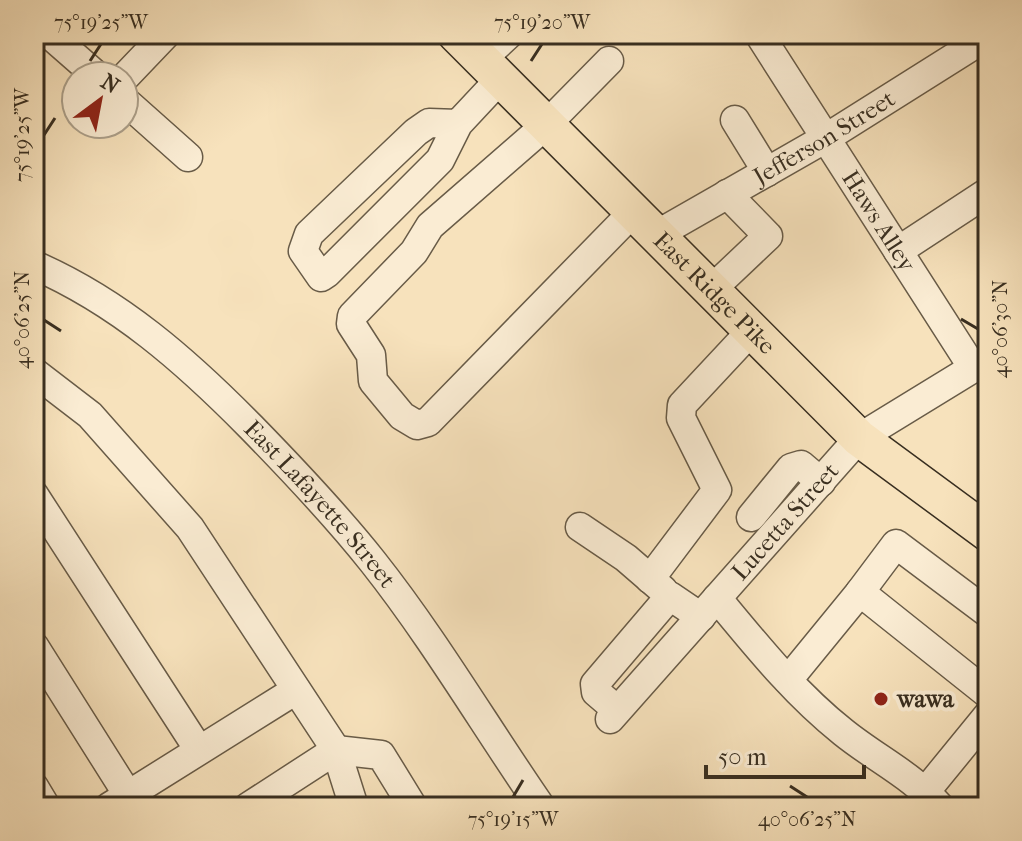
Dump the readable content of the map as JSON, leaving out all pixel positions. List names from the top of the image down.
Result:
{
  "streets": {
    "main road": ["East Ridge Pike"],
    "street": [
      "Jefferson Street",
      "Haws Alley",
      "East Lafayette Street",
      "Lucetta Street"
    ]
  },
  "crossings": [
    ["Jefferson Street", "Haws Alley"],
    ["Jefferson Street", "East Ridge Pike"],
    ["Haws Alley", "Lucetta Street"],
    ["East Ridge Pike", "Lucetta Street"]
  ],
  "places": ["wawa"],
  "scale_bar": "50 m",
  "north": "top right",
  "coordinates": [
    "75°19'25\"W",
    "75°19'20\"W",
    "40°06'25\"N",
    "40°06'30\"N",
    "75°19'15\"W"
  ]
}
